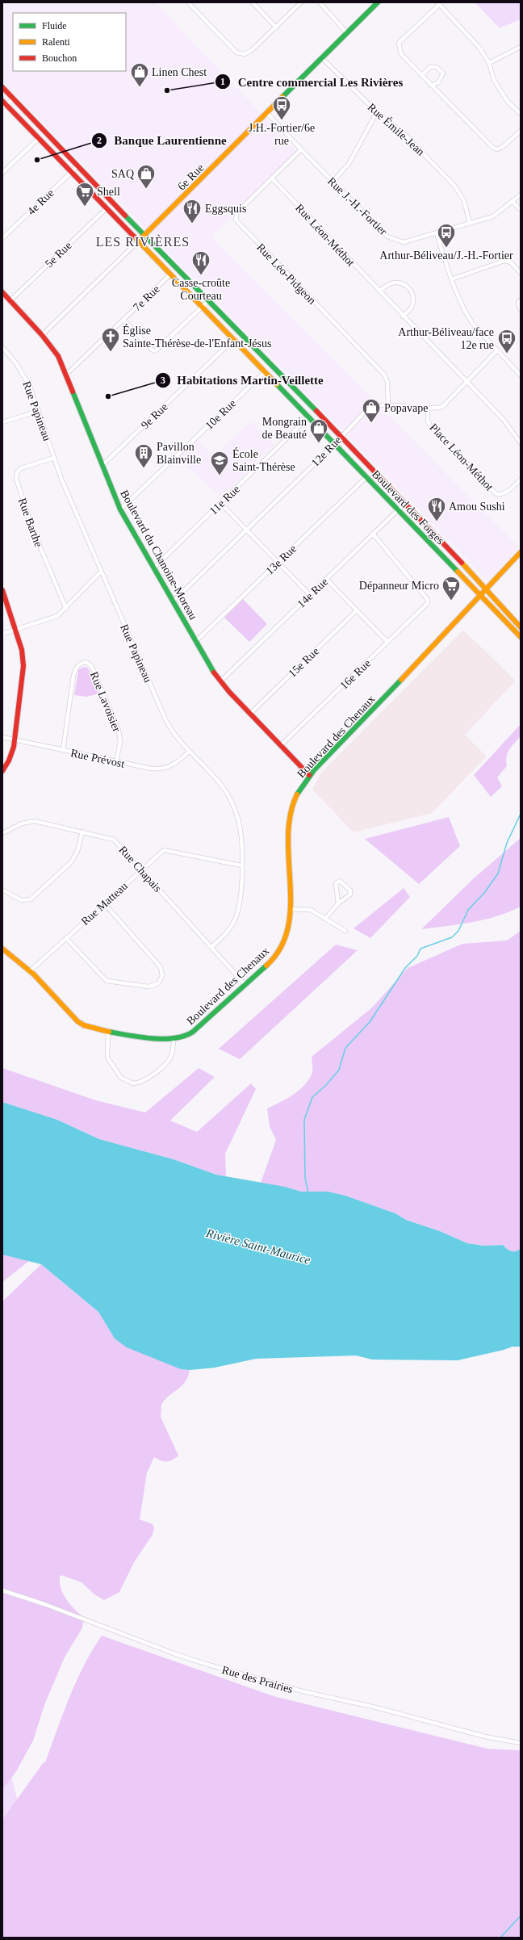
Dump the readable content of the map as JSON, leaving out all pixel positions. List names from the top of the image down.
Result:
{
  "streets": {
    "street": [
      "Rue Émile-Jean",
      "6e Rue",
      "4e Rue",
      "Rue J.-H.-Fortier",
      "Rue Léon-Méthot",
      "5e Rue",
      "Rue Léo-Pidgeon",
      "7e Rue",
      "Rue Papineau",
      "10e Rue",
      "9e Rue",
      "12e Rue",
      "Place Léon-Méthot",
      "11e Rue",
      "Boulevard des Forges",
      "Rue Barthe",
      "Boulevard du Chanoine-Moreau",
      "13e Rue",
      "14e Rue",
      "15e Rue",
      "16e Rue",
      "Rue Lavoisier",
      "Boulevard des Chenaux",
      "Rue Prévost",
      "Rue Chapais",
      "Rue Matteau",
      "Rue des Prairies"
    ]
  },
  "crossings": [
    ["Rue Émile-Jean", "6e Rue"],
    ["Rue Émile-Jean", "Rue J.-H.-Fortier"],
    ["6e Rue", "Rue J.-H.-Fortier"],
    ["6e Rue", "Boulevard des Forges"],
    ["6e Rue", "Boulevard du Chanoine-Moreau"],
    ["4e Rue", "Boulevard des Forges"],
    ["Rue J.-H.-Fortier", "Rue Léo-Pidgeon"],
    ["Rue Léon-Méthot", "Rue Léo-Pidgeon"],
    ["Rue Léon-Méthot", "12e Rue"],
    ["5e Rue", "Boulevard des Forges"],
    ["5e Rue", "Boulevard du Chanoine-Moreau"],
    ["Rue Léo-Pidgeon", "12e Rue"],
    ["7e Rue", "Boulevard des Forges"],
    ["7e Rue", "Boulevard du Chanoine-Moreau"],
    ["Rue Papineau", "Rue Barthe"],
    ["Rue Papineau", "Rue Prévost"],
    ["Rue Papineau", "Rue Chapais"],
    ["Rue Papineau", "Rue Matteau"],
    ["10e Rue", "Boulevard des Forges"],
    ["10e Rue", "Boulevard du Chanoine-Moreau"],
    ["9e Rue", "Boulevard des Forges"],
    ["9e Rue", "Boulevard du Chanoine-Moreau"],
    ["12e Rue", "Place Léon-Méthot"],
    ["12e Rue", "Boulevard des Forges"],
    ["12e Rue", "Boulevard du Chanoine-Moreau"],
    ["11e Rue", "Boulevard des Forges"],
    ["11e Rue", "Boulevard du Chanoine-Moreau"],
    ["Boulevard des Forges", "13e Rue"],
    ["Boulevard des Forges", "14e Rue"],
    ["Boulevard des Forges", "Boulevard des Chenaux"],
    ["Boulevard du Chanoine-Moreau", "13e Rue"],
    ["Boulevard du Chanoine-Moreau", "14e Rue"],
    ["Boulevard du Chanoine-Moreau", "15e Rue"],
    ["Boulevard du Chanoine-Moreau", "16e Rue"],
    ["Boulevard du Chanoine-Moreau", "Boulevard des Chenaux"],
    ["14e Rue", "16e Rue"],
    ["Rue Lavoisier", "Rue Prévost"],
    ["Boulevard des Chenaux", "Rue Chapais"],
    ["Boulevard des Chenaux", "Rue Matteau"],
    ["Rue Chapais", "Rue Matteau"]
  ],
  "districts": ["LES RIVIÈRES"],
  "water": ["Rivière Saint-Maurice"],
  "places": {
    "shop": [
      "Linen Chest",
      "SAQ",
      "Popavape",
      "Mongrain de Beauté"
    ],
    "other": ["Centre commercial Les Rivières", "Banque Laurentienne", "Habitations Martin-Veillette"],
    "bus stop": ["J.H.-Fortier/6e rue", "Arthur-Béliveau/J.-H.-Fortier", "Arthur-Béliveau/face 12e rue"],
    "supermarket": ["Shell", "Dépanneur Micro"],
    "restaurant": ["Eggsquis", "Casse-croûte Courteau", "Amou Sushi"],
    "church": ["Église Sainte-Thérèse-de-l'Enfant-Jésus"],
    "building": ["Pavillon Blainville"],
    "school or university": ["École Saint-Thérèse"]
  },
  "legend": ["Fluide", "Ralenti", "Bouchon"]
}
